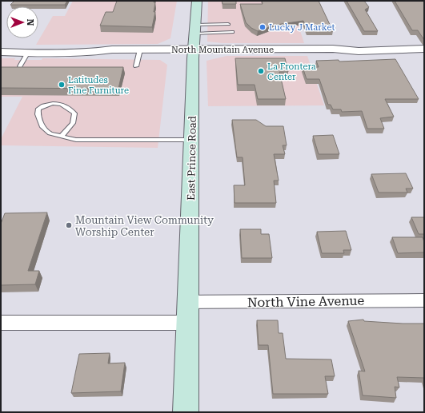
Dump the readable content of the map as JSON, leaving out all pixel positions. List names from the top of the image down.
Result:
{
  "streets": {
    "main road": ["East Prince Road"],
    "street": ["North Mountain Avenue", "North Vine Avenue"]
  },
  "crossings": [
    ["North Mountain Avenue", "East Prince Road"],
    ["East Prince Road", "North Vine Avenue"]
  ],
  "places": [
    "Lucky J Market",
    "La Frontera Center",
    "Latitudes Fine Furniture",
    "Mountain View Community Worship Center"
  ],
  "north": "right"
}
